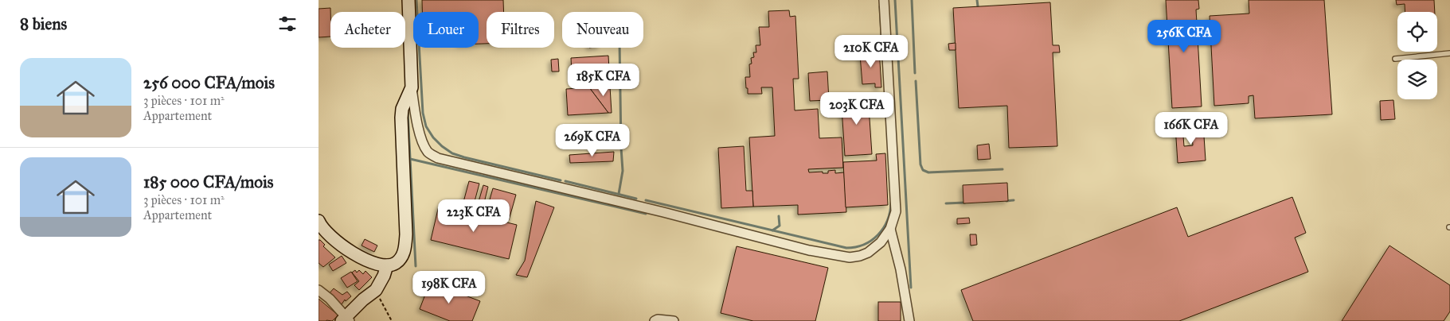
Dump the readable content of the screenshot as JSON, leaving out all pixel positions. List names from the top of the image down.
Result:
{
  "page": {
    "heading": "8 biens",
    "chip": [
      "Acheter",
      "Louer",
      "Filtres",
      "Nouveau"
    ],
    "price": [
      "256K CFA",
      "210K CFA",
      "185K CFA",
      "203K CFA",
      "166K CFA",
      "269K CFA",
      "223K CFA",
      "198K CFA"
    ],
    "list": [
      {
        "name": "256 000 CFA/mois",
        "note": "3 pièces · 101 m² · Appartement"
      },
      {
        "name": "185 000 CFA/mois",
        "note": "3 pièces · 101 m² · Appartement"
      }
    ]
  }
}
